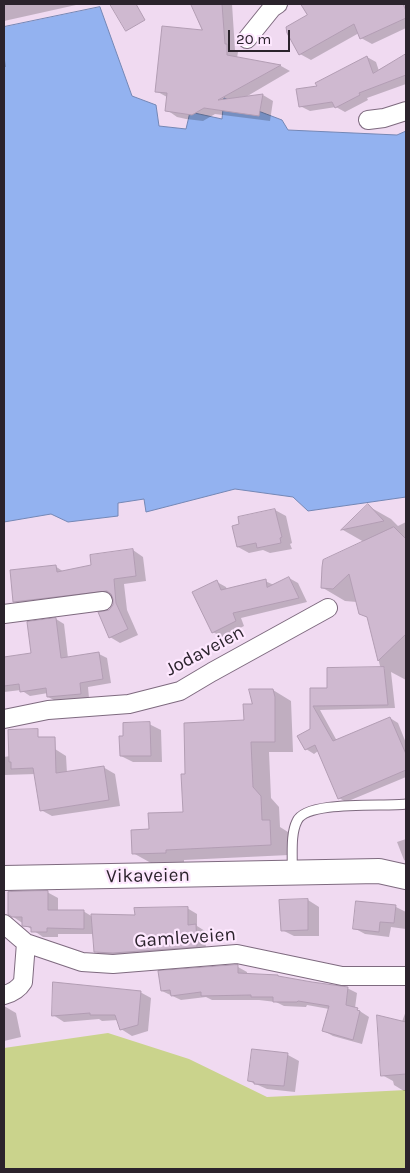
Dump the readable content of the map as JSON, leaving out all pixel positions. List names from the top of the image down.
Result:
{
  "streets": {
    "main road": ["Vikaveien"],
    "street": ["Jodaveien", "Gamleveien"]
  },
  "scale_bar": "20 m"
}
